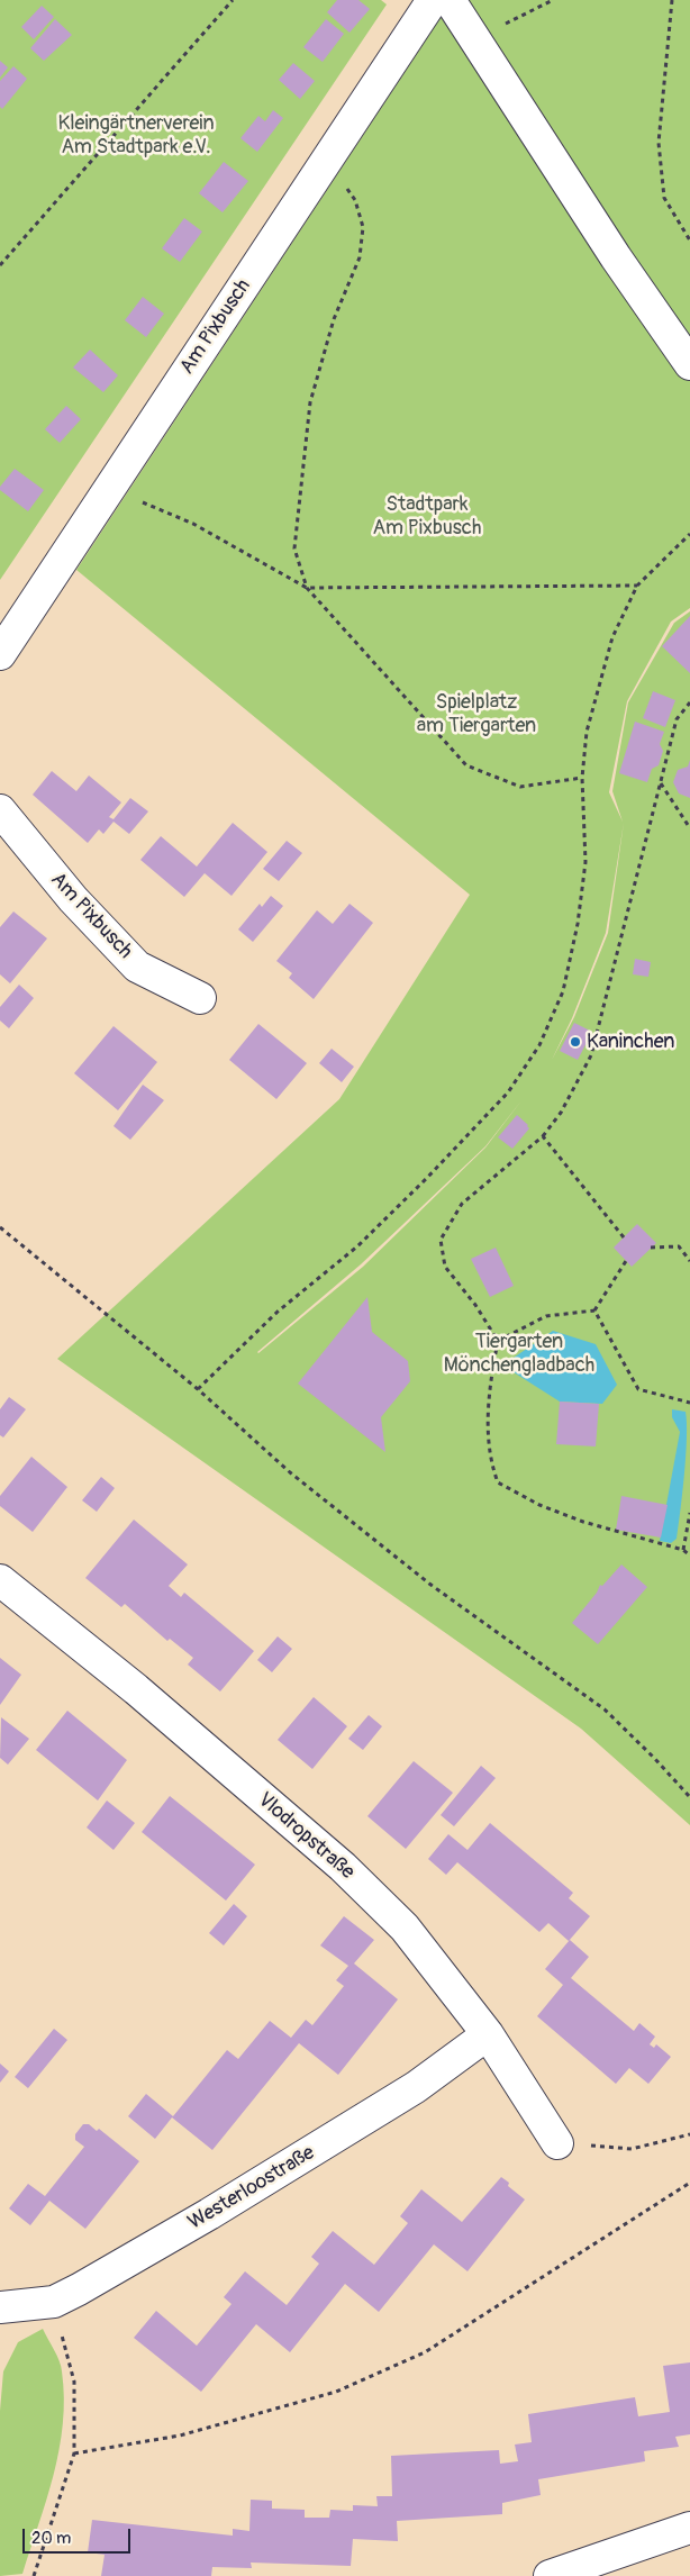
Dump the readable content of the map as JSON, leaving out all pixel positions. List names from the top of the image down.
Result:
{
  "streets": {
    "street": ["Am Pixbusch", "Vlodropstraße", "Westerloostraße"]
  },
  "crossings": [
    ["Vlodropstraße", "Westerloostraße"]
  ],
  "parks": [
    "Kleingärtnerverein Am Stadtpark e.V.",
    "Stadtpark Am Pixbusch",
    "Spielplatz am Tiergarten",
    "Tiergarten Mönchengladbach"
  ],
  "places": ["Kaninchen"],
  "scale_bar": "20 m"
}
